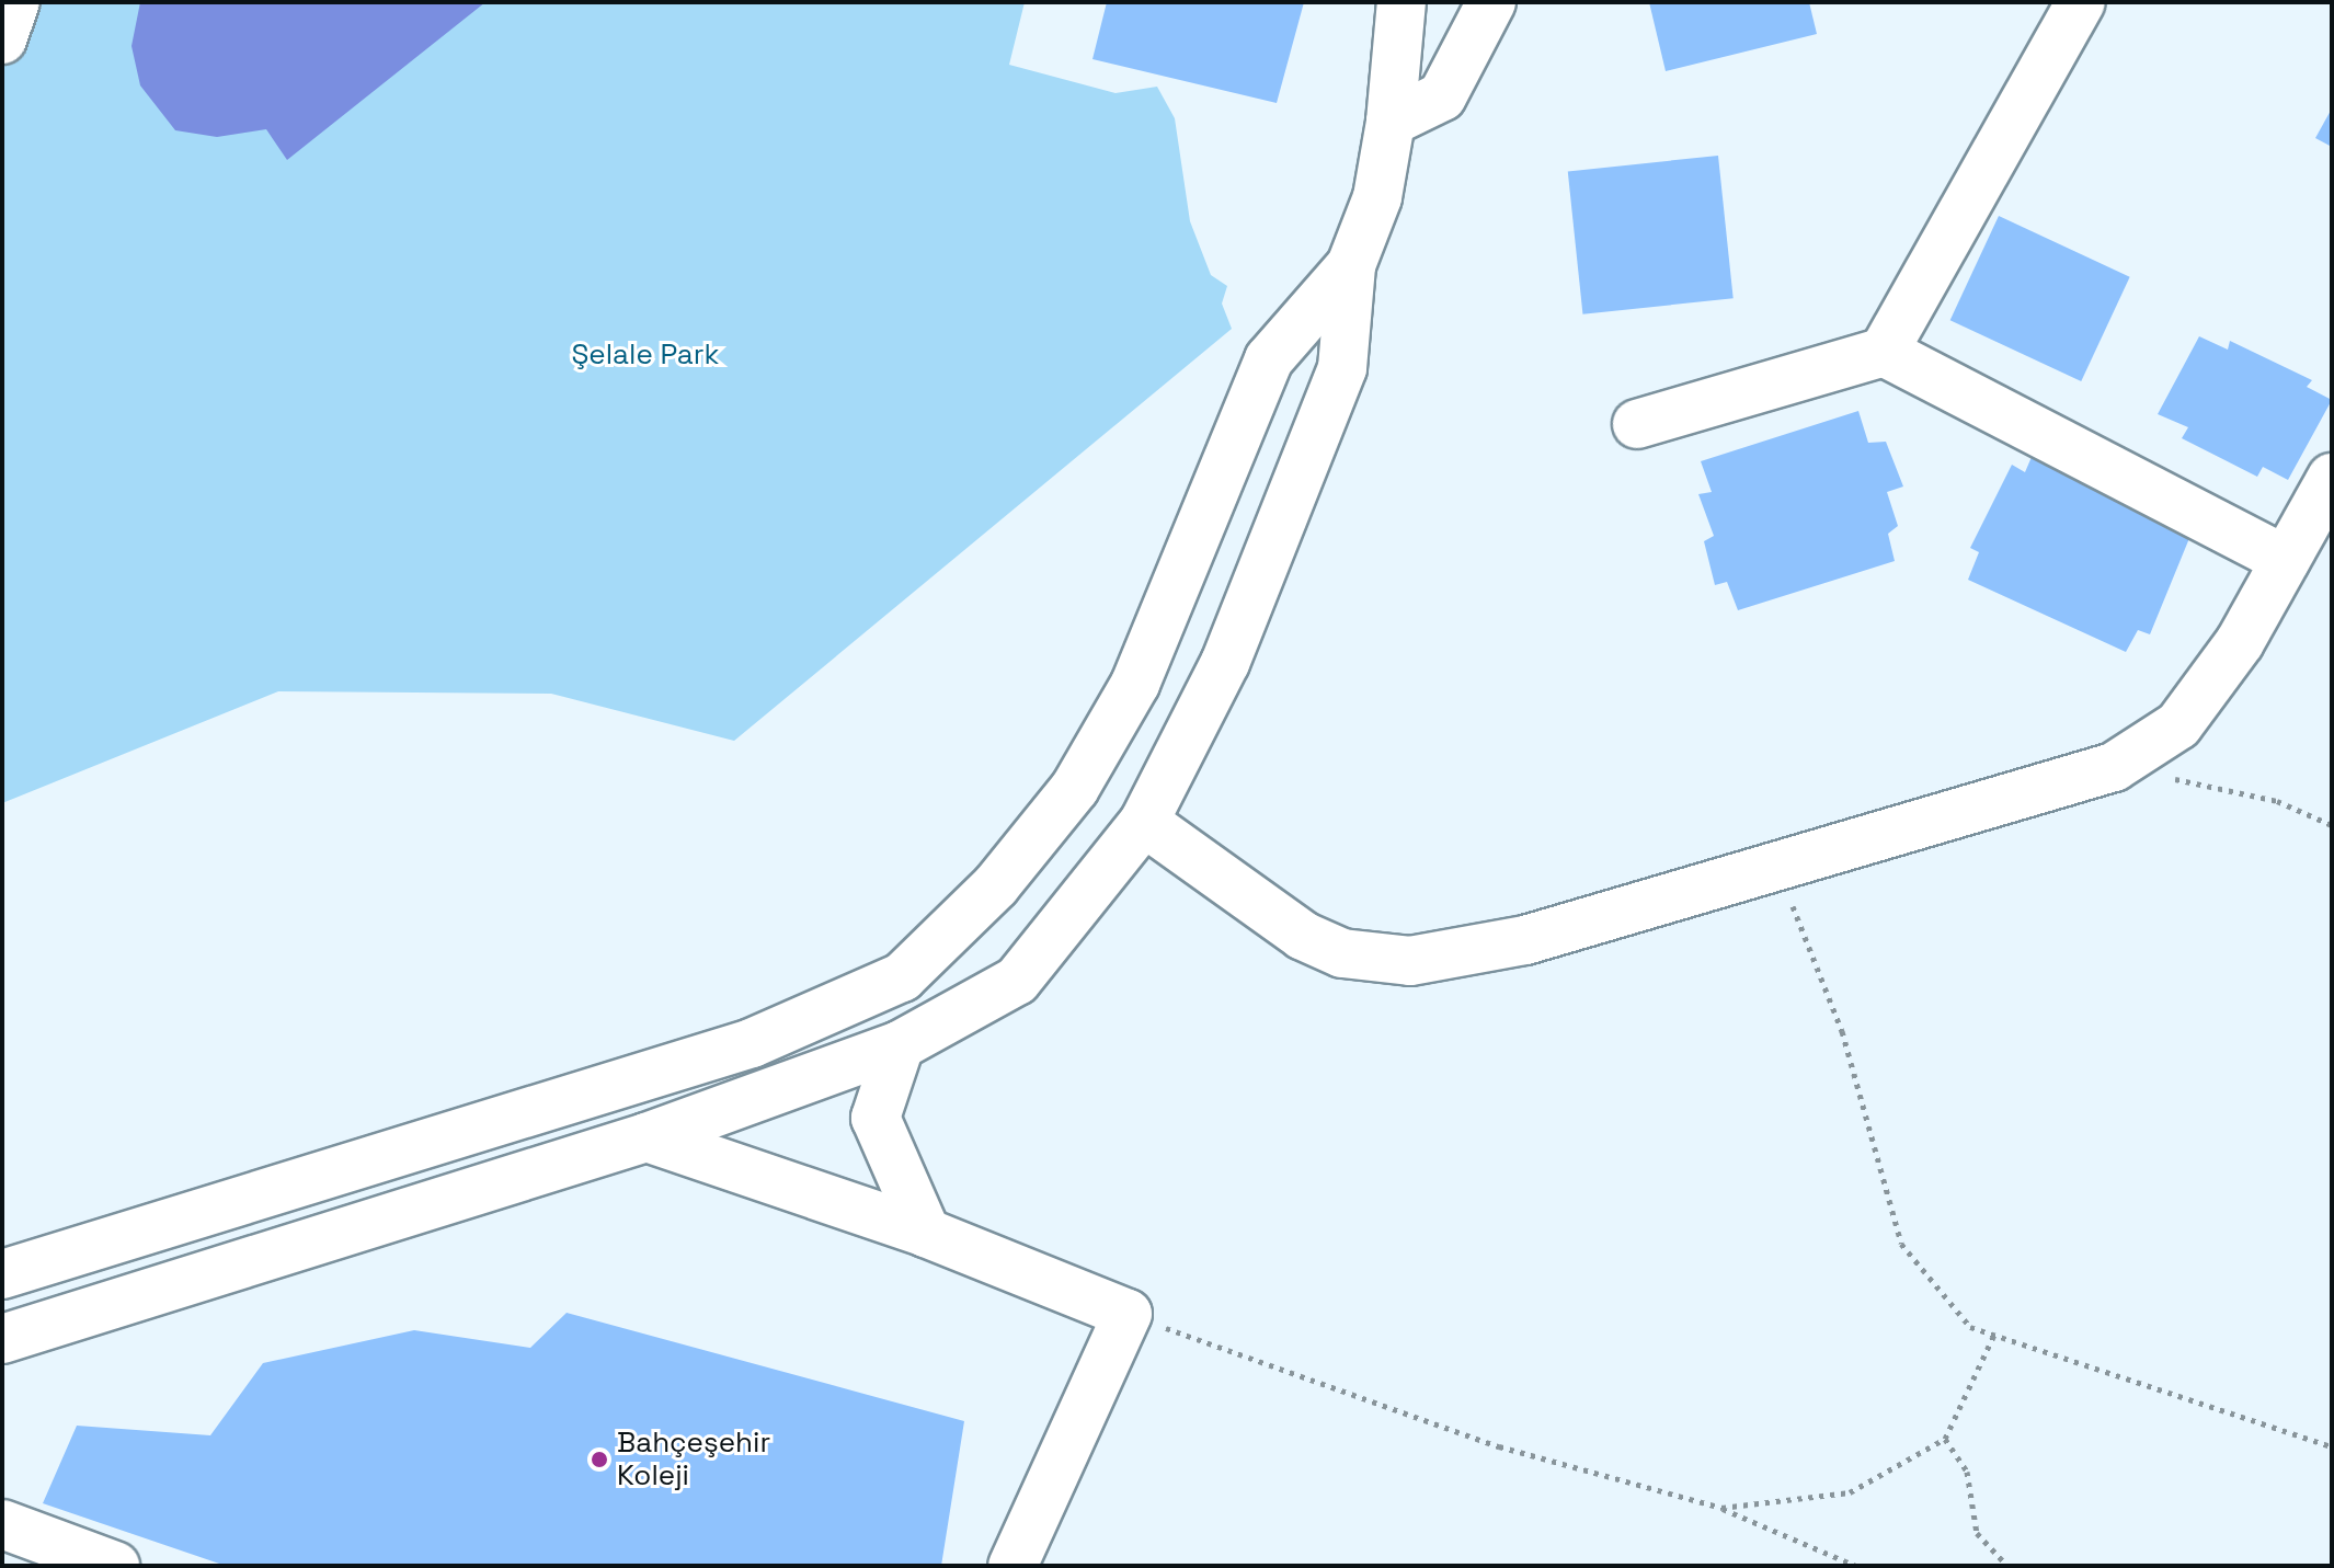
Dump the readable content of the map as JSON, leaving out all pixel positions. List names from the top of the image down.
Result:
{
  "parks": ["Şelale Park"],
  "places": ["Bahçeşehir Koleji"]
}
